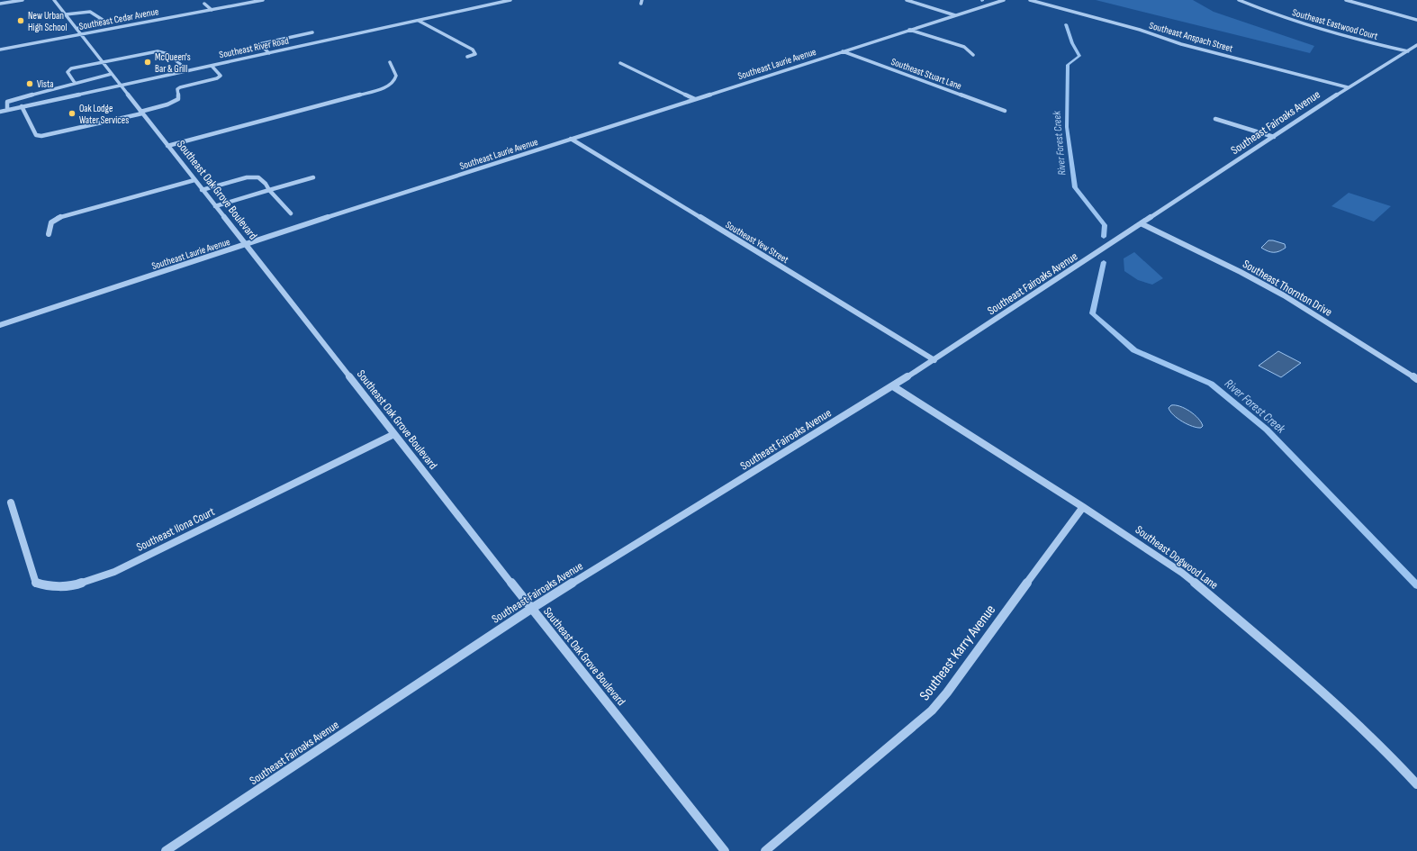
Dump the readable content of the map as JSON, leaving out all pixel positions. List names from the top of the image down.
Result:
{
  "streets": {
    "street": [
      "Southeast Cedar Avenue",
      "Southeast Eastwood Court",
      "Southeast Anspach Street",
      "Southeast River Road",
      "Southeast Laurie Avenue",
      "Southeast Stuart Lane",
      "Southeast Fairoaks Avenue",
      "Southeast Oak Grove Boulevard",
      "Southeast Yew Street",
      "Southeast Thornton Drive",
      "Southeast Ilona Court",
      "Southeast Dogwood Lane",
      "Southeast Karry Avenue"
    ]
  },
  "crossings": [
    ["Southeast Cedar Avenue", "Southeast Oak Grove Boulevard"],
    ["Southeast Eastwood Court", "Southeast Fairoaks Avenue"],
    ["Southeast Anspach Street", "Southeast Fairoaks Avenue"],
    ["Southeast River Road", "Southeast Oak Grove Boulevard"],
    ["Southeast Laurie Avenue", "Southeast Stuart Lane"],
    ["Southeast Laurie Avenue", "Southeast Oak Grove Boulevard"],
    ["Southeast Laurie Avenue", "Southeast Yew Street"],
    ["Southeast Fairoaks Avenue", "Southeast Oak Grove Boulevard"],
    ["Southeast Fairoaks Avenue", "Southeast Yew Street"],
    ["Southeast Fairoaks Avenue", "Southeast Thornton Drive"],
    ["Southeast Fairoaks Avenue", "Southeast Dogwood Lane"],
    ["Southeast Oak Grove Boulevard", "Southeast Ilona Court"],
    ["Southeast Dogwood Lane", "Southeast Karry Avenue"]
  ],
  "water": ["River Forest Creek"],
  "places": [
    "New Urban High School",
    "McQueen's Bar & Grill",
    "Vista",
    "Oak Lodge Water Services"
  ]
}
